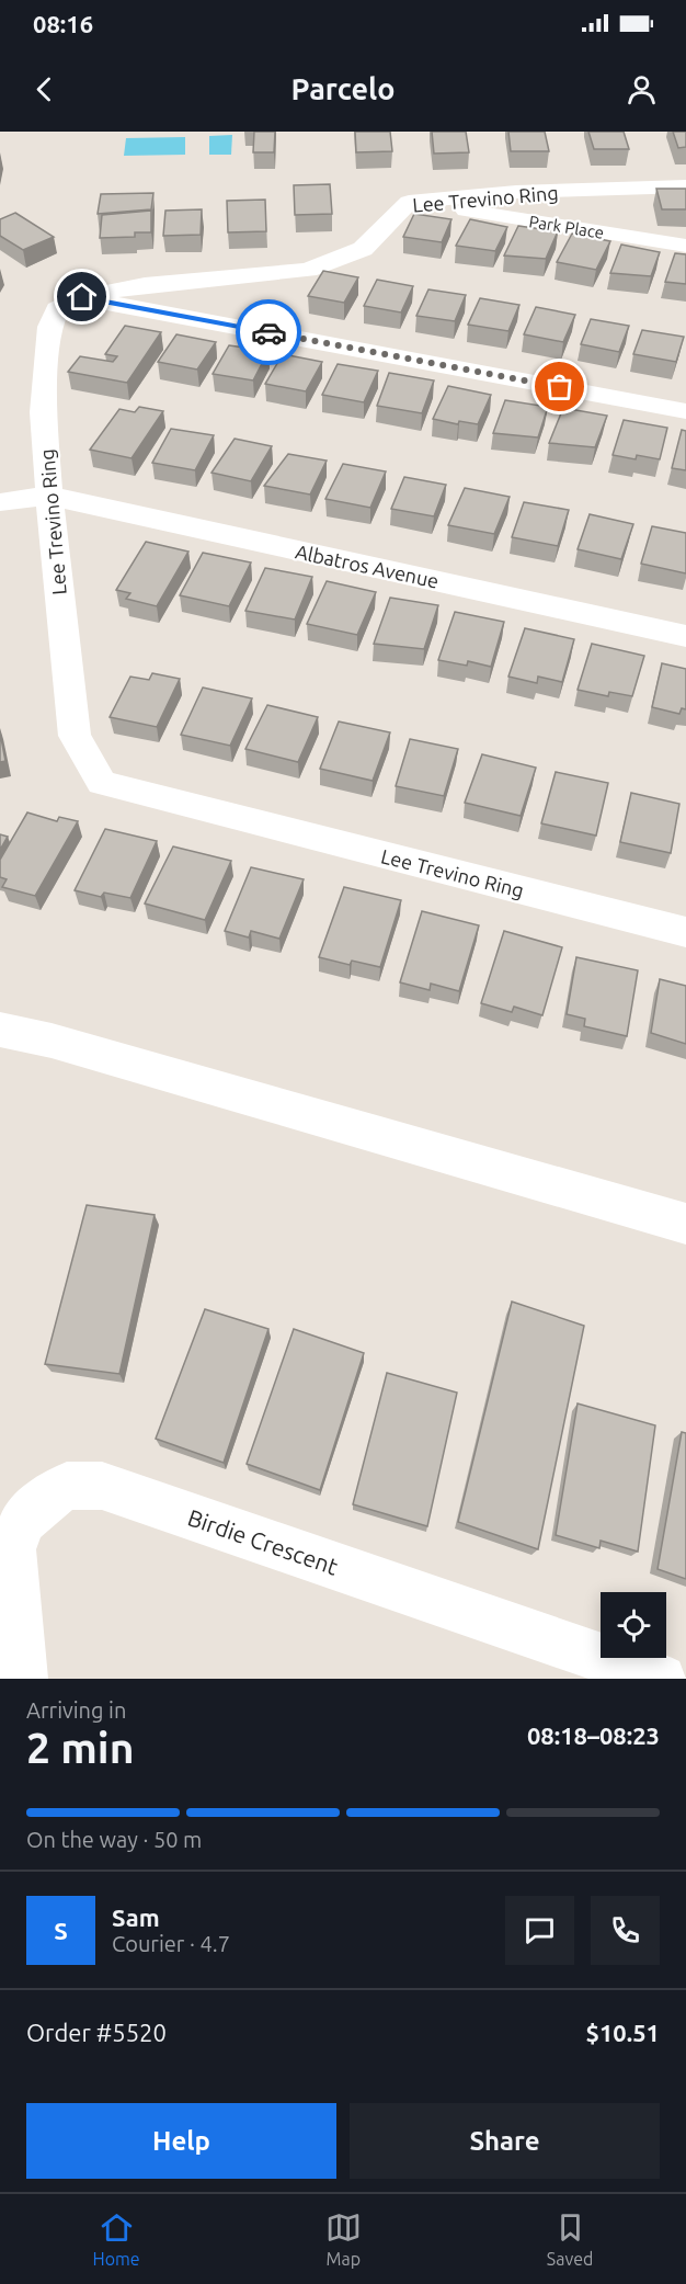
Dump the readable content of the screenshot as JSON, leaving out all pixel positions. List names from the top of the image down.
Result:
{
  "streets": {
    "street": [
      "Lee Trevino Ring",
      "Park Place",
      "Albatros Avenue",
      "Birdie Crescent"
    ]
  },
  "crossings": [
    ["Lee Trevino Ring", "Park Place"],
    ["Lee Trevino Ring", "Albatros Avenue"]
  ],
  "page": {
    "status": "08:16",
    "header": "Parcelo",
    "heading": ["2 min", "Arriving in", "08:18–08:23"],
    "panel": [
      "Sam",
      "Courier · 4.7",
      "Order #5520",
      "$10.51"
    ],
    "bar": "On the way · 50 m",
    "round": "S",
    "buttons": ["Help", "Share"],
    "tabs": ["Home", "Map", "Saved"]
  }
}
